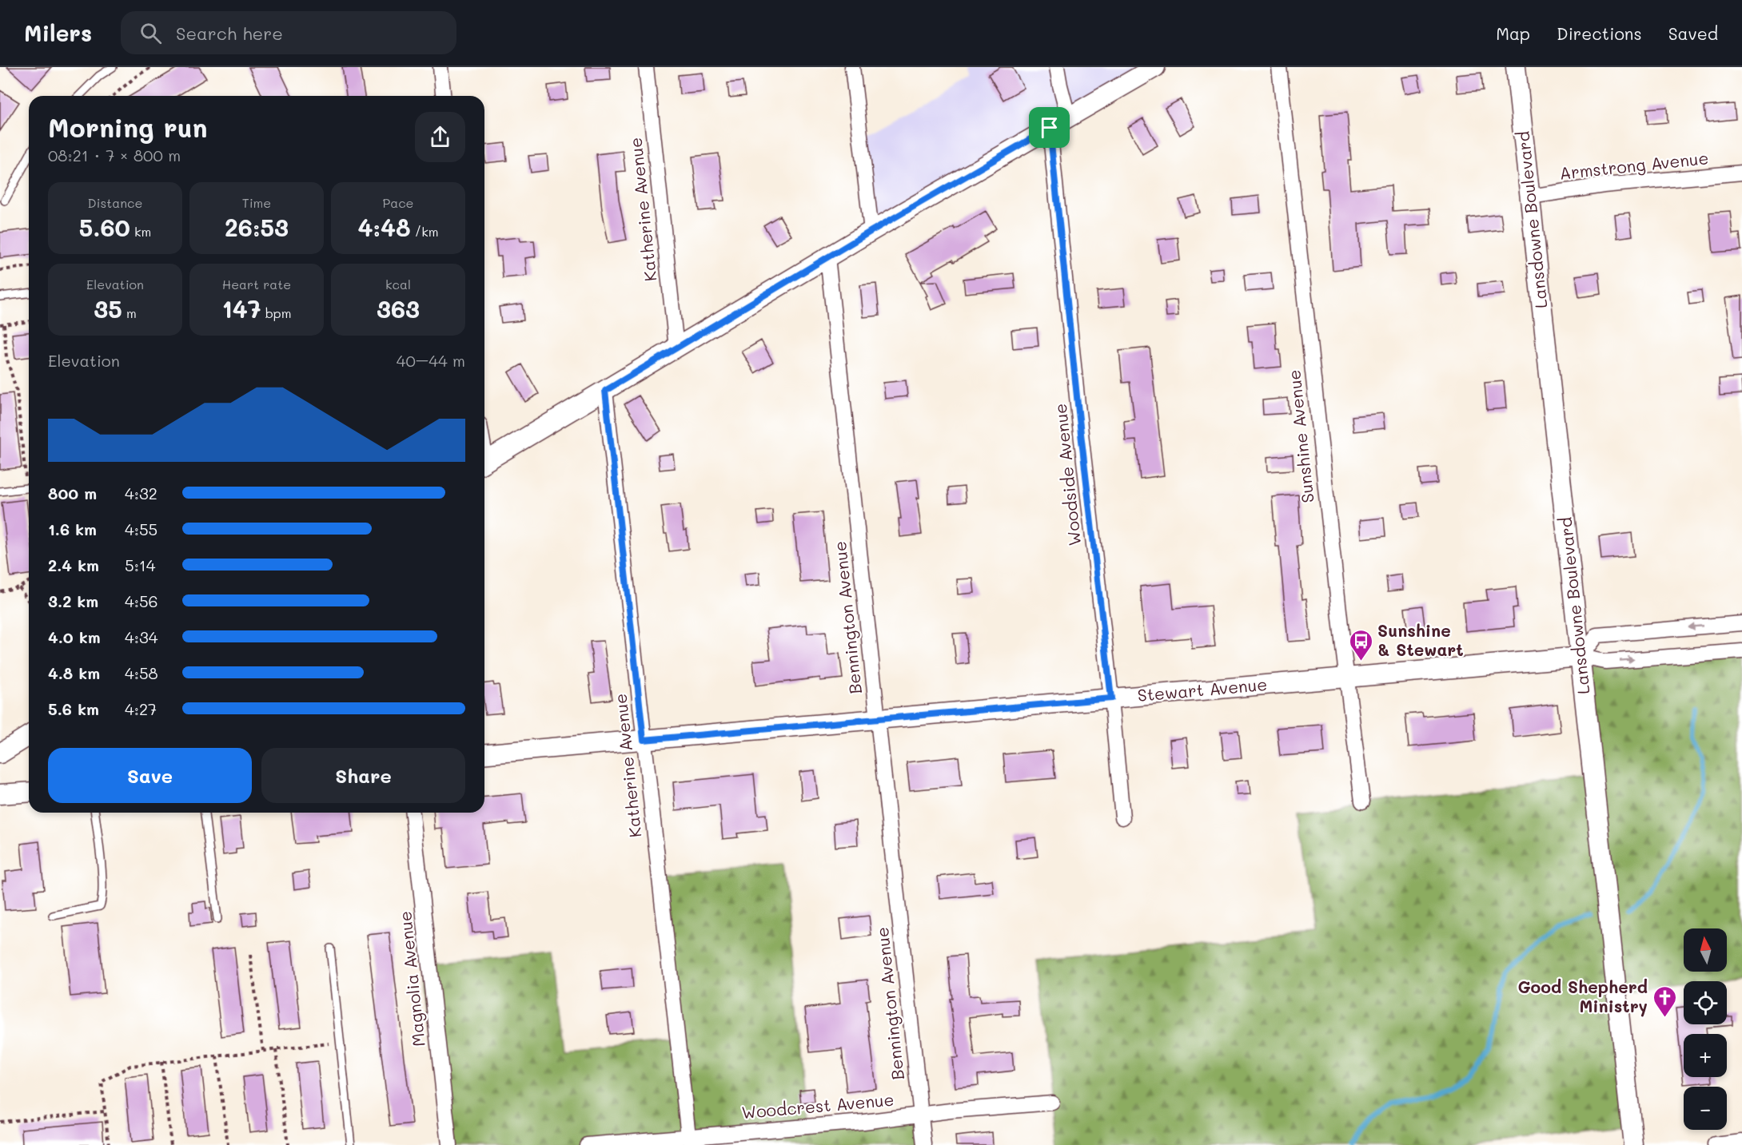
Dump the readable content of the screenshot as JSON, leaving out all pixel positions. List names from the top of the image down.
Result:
{
  "streets": {
    "street": [
      "Armstrong Avenue",
      "Katherine Avenue",
      "Lansdowne Boulevard",
      "Sunshine Avenue",
      "Woodside Avenue",
      "Bennington Avenue",
      "Stewart Avenue",
      "Magnolia Avenue",
      "Woodcrest Avenue"
    ]
  },
  "crossings": [
    ["Armstrong Avenue", "Lansdowne Boulevard"],
    ["Katherine Avenue", "Stewart Avenue"],
    ["Katherine Avenue", "Woodcrest Avenue"],
    ["Lansdowne Boulevard", "Stewart Avenue"],
    ["Sunshine Avenue", "Stewart Avenue"],
    ["Woodside Avenue", "Stewart Avenue"],
    ["Bennington Avenue", "Stewart Avenue"],
    ["Bennington Avenue", "Woodcrest Avenue"]
  ],
  "places": {
    "bus stop": ["Sunshine & Stewart"],
    "church": ["Good Shepherd Ministry"]
  },
  "north": "top",
  "page": {
    "header": "Milers",
    "search": "Search here",
    "nav": ["Map", "Directions", "Saved"],
    "heading": ["Morning run", "08:21 · 7 × 800 m"],
    "stats": [
      ["Distance", "5.60 km"],
      ["Time", "26:53"],
      ["Pace", "4:48 /km"],
      ["Elevation", "35 m"],
      ["Heart rate", "147 bpm"],
      ["kcal", "363"]
    ],
    "chart": ["Elevation", "40–44 m"],
    "list": [
      {
        "name": "800 m",
        "note": "4:32"
      },
      {
        "name": "1.6 km",
        "note": "4:55"
      },
      {
        "name": "2.4 km",
        "note": "5:14"
      },
      {
        "name": "3.2 km",
        "note": "4:56"
      },
      {
        "name": "4.0 km",
        "note": "4:34"
      },
      {
        "name": "4.8 km",
        "note": "4:58"
      },
      {
        "name": "5.6 km",
        "note": "4:27"
      }
    ],
    "buttons": ["Save", "Share"],
    "map_buttons": ["+", "−"]
  }
}
